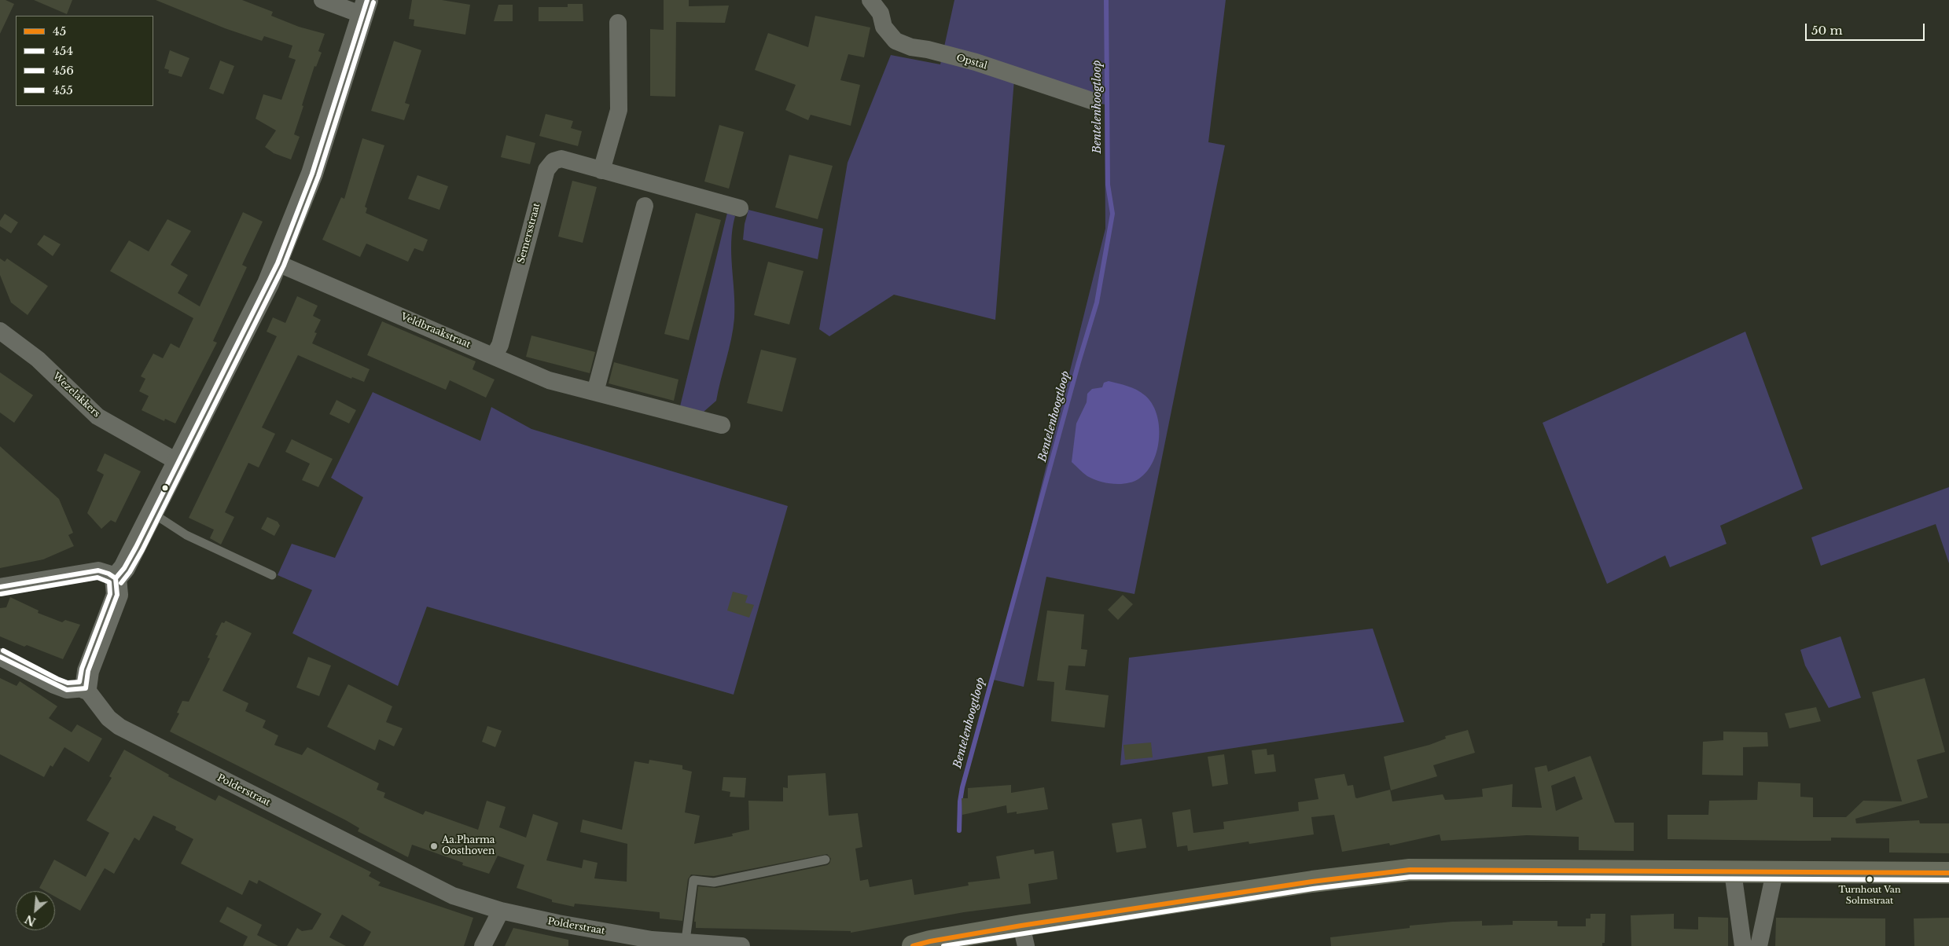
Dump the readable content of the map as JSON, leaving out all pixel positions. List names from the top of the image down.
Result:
{
  "streets": {
    "street": [
      "Opstal",
      "Semersstraat",
      "Veldbraakstraat",
      "Wezelakkers",
      "Polderstraat"
    ]
  },
  "crossings": [
    ["Semersstraat", "Veldbraakstraat"]
  ],
  "water": ["Bentelenhoogtloop"],
  "places": ["Aa.Pharma Oosthoven", "Turnhout Van Solmstraat"],
  "lines": [
    "transit line 456",
    "transit line 455",
    "transit line 45",
    "transit line 454"
  ],
  "legend": [
    "45",
    "454",
    "456",
    "455"
  ],
  "scale_bar": "50 m",
  "north": "bottom left"
}
